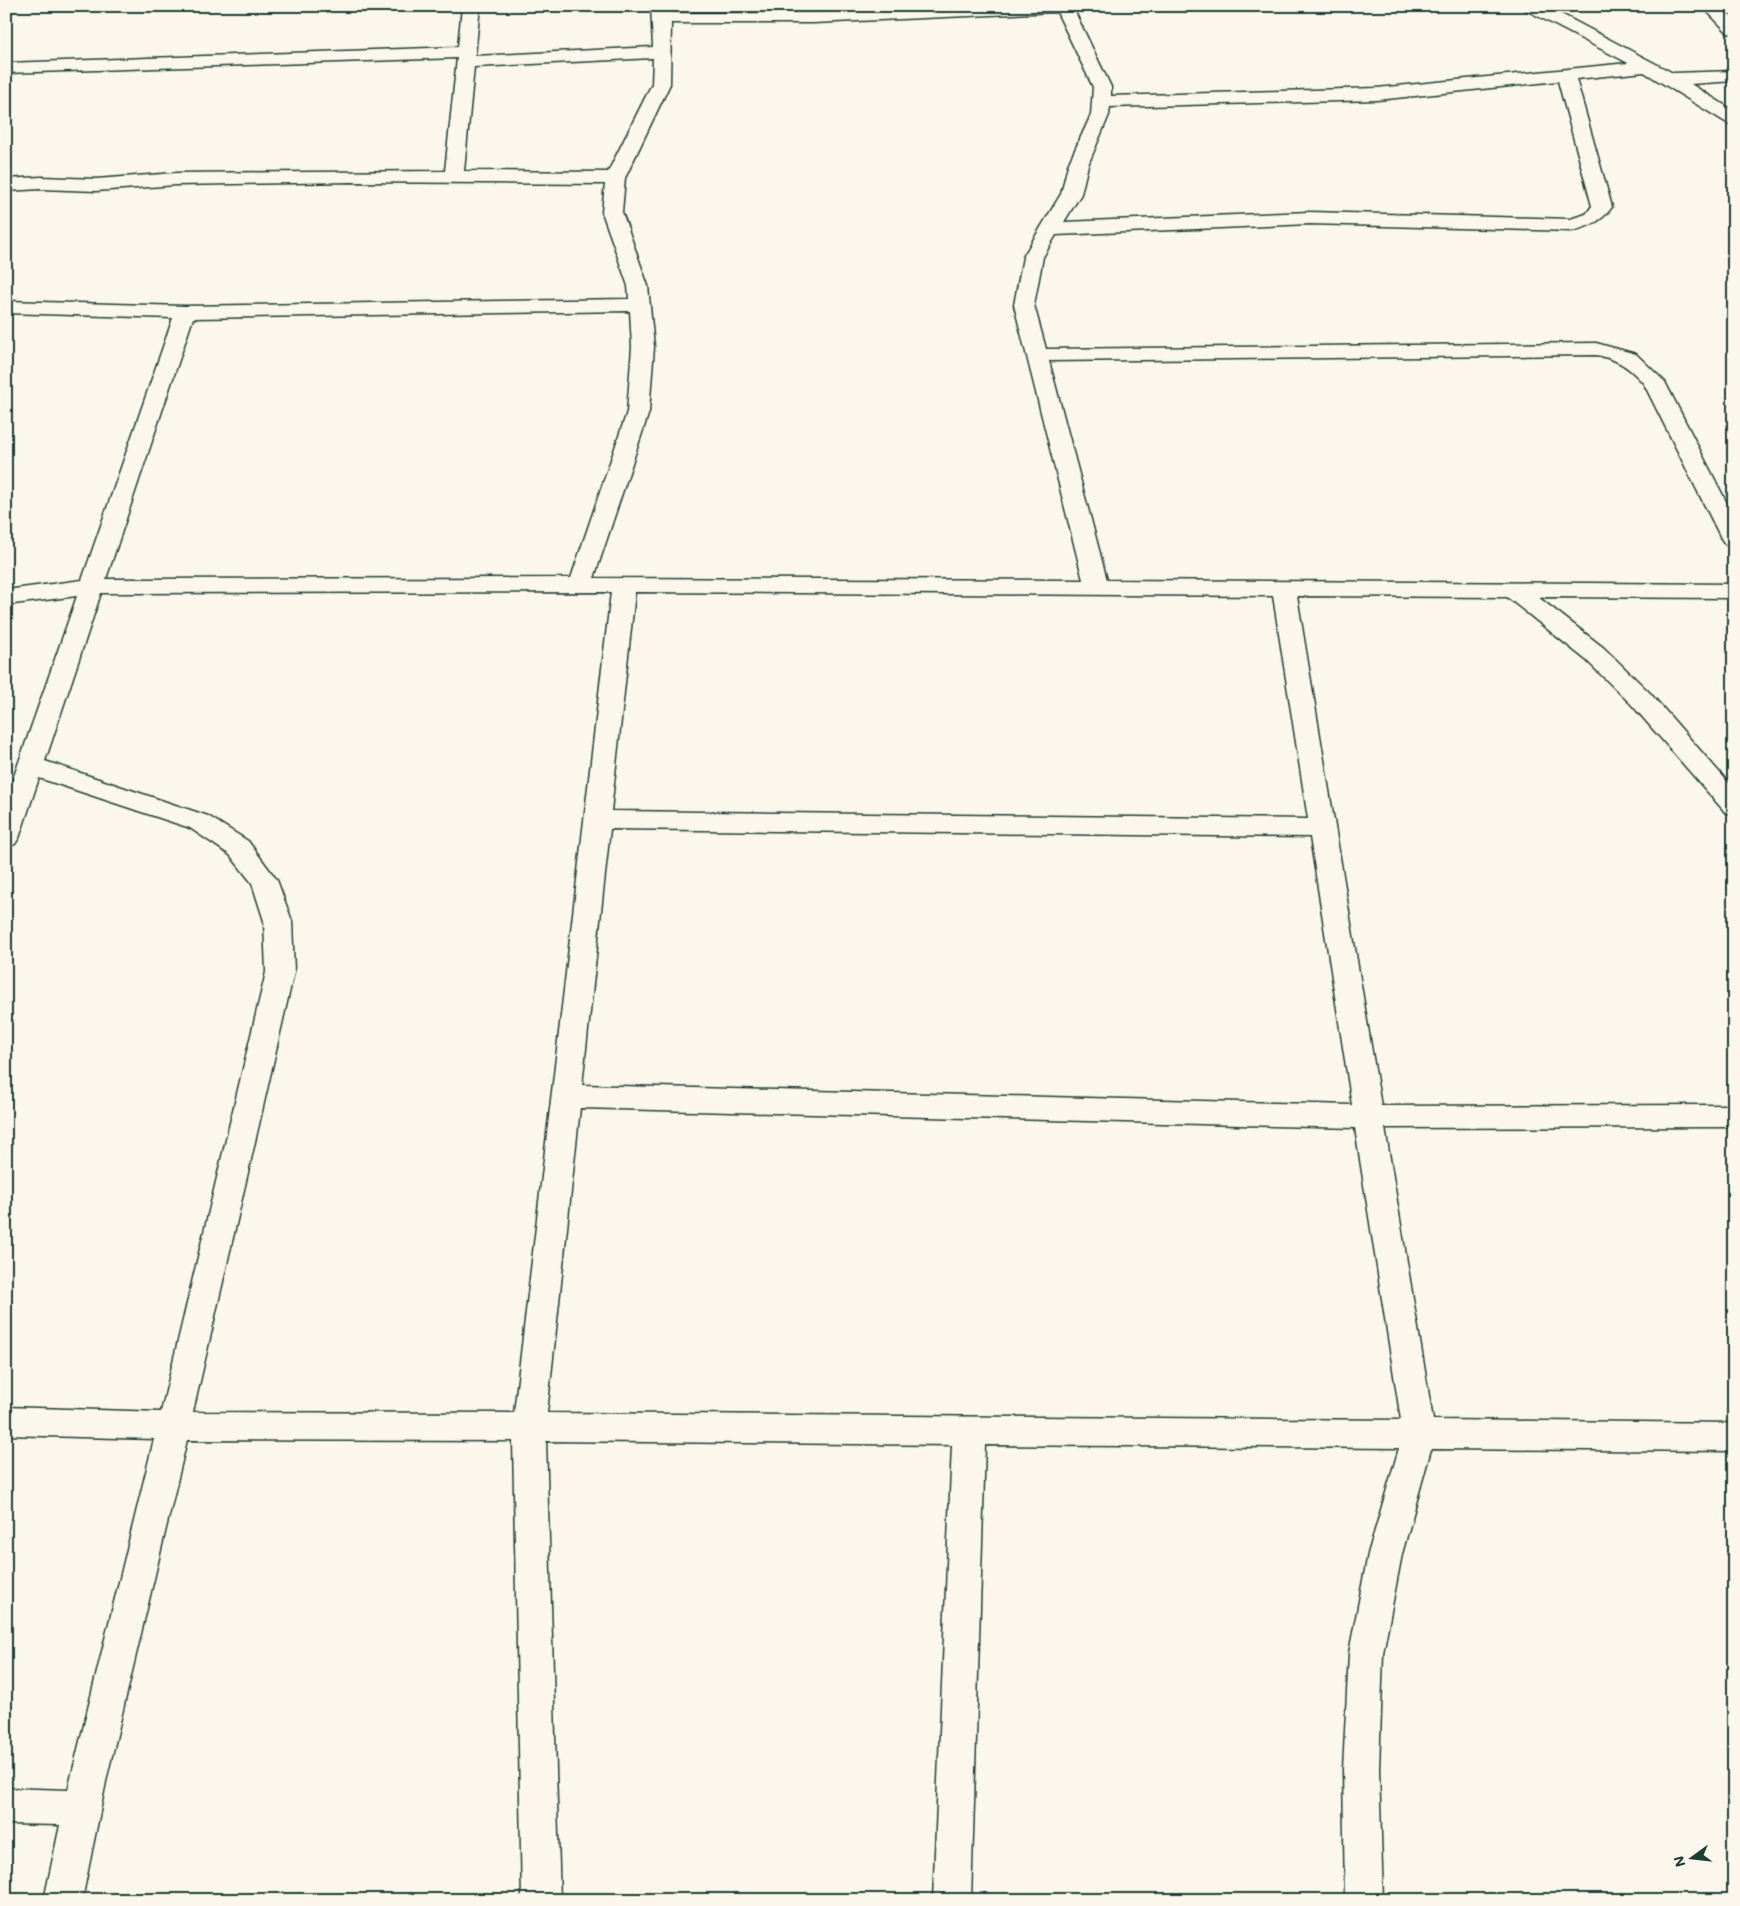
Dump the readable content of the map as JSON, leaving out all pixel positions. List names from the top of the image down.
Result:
{
  "north": "left"
}
